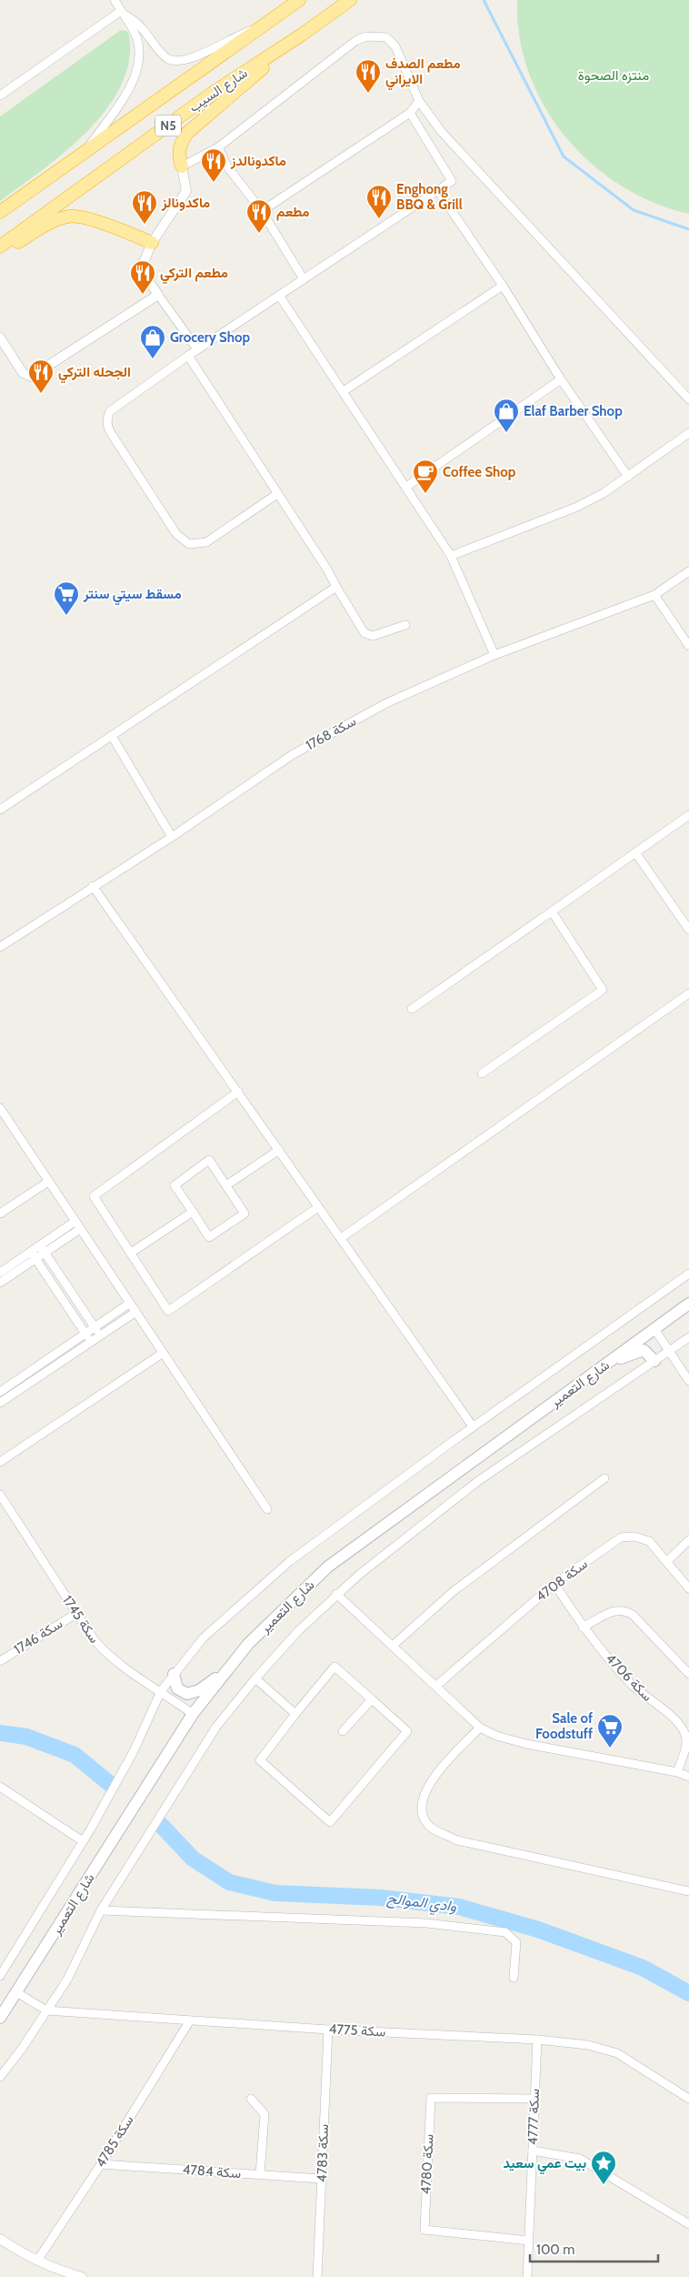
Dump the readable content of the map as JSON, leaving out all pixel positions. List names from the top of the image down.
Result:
{
  "streets": {
    "highway": ["شارع السيب", "N5"],
    "main road": ["شارع التعمير"],
    "street": [
      "سكة 1768",
      "سكة 4708",
      "سكة 1745",
      "سكة 1746",
      "سكة 4706",
      "سكة 4775",
      "سكة 4777",
      "سكة 4785",
      "سكة 4783",
      "سكة 4780",
      "سكة 4784"
    ]
  },
  "crossings": [
    ["شارع السيب", "N5"],
    ["شارع التعمير", "سكة 1745"],
    ["شارع التعمير", "سكة 4775"],
    ["سكة 4708", "سكة 4706"],
    ["سكة 1745", "سكة 1746"],
    ["سكة 4775", "سكة 4777"],
    ["سكة 4775", "سكة 4785"],
    ["سكة 4775", "سكة 4783"],
    ["سكة 4777", "سكة 4780"],
    ["سكة 4785", "سكة 4784"],
    ["سكة 4783", "سكة 4784"]
  ],
  "water": ["وادي الموالح"],
  "parks": ["منتزه الصحوة"],
  "places": {
    "restaurant": [
      "مطعم الصدف الايراني",
      "ماكدونالدز",
      "Enghong BBQ & Grill",
      "ماكدونالز",
      "مطعم",
      "مطعم التركي",
      "الجحله التركي"
    ],
    "shop": ["Grocery Shop", "Elaf Barber Shop"],
    "cafe": ["Coffee Shop"],
    "supermarket": ["مسقط سيتي سنتر", "Sale of Foodstuff"],
    "place": ["بيت عمي سعيد"]
  },
  "scale_bar": "100 m"
}
